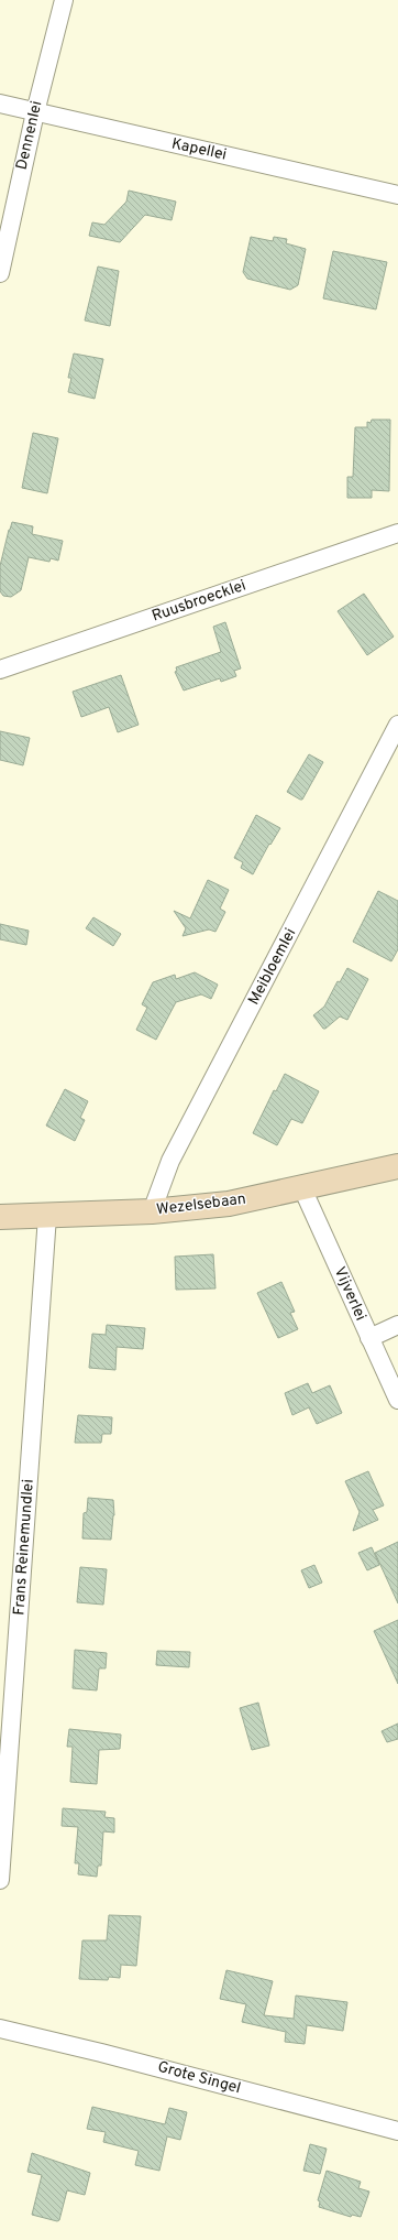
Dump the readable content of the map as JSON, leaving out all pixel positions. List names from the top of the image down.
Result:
{
  "streets": {
    "street": [
      "Dennenlei",
      "Kapellei",
      "Ruusbroecklei",
      "Meibloemlei",
      "Wezelsebaan",
      "Vijverlei",
      "Frans Reinemundlei",
      "Grote Singel"
    ]
  },
  "crossings": [
    ["Dennenlei", "Kapellei"],
    ["Meibloemlei", "Wezelsebaan"],
    ["Wezelsebaan", "Vijverlei"],
    ["Wezelsebaan", "Frans Reinemundlei"]
  ]
}
